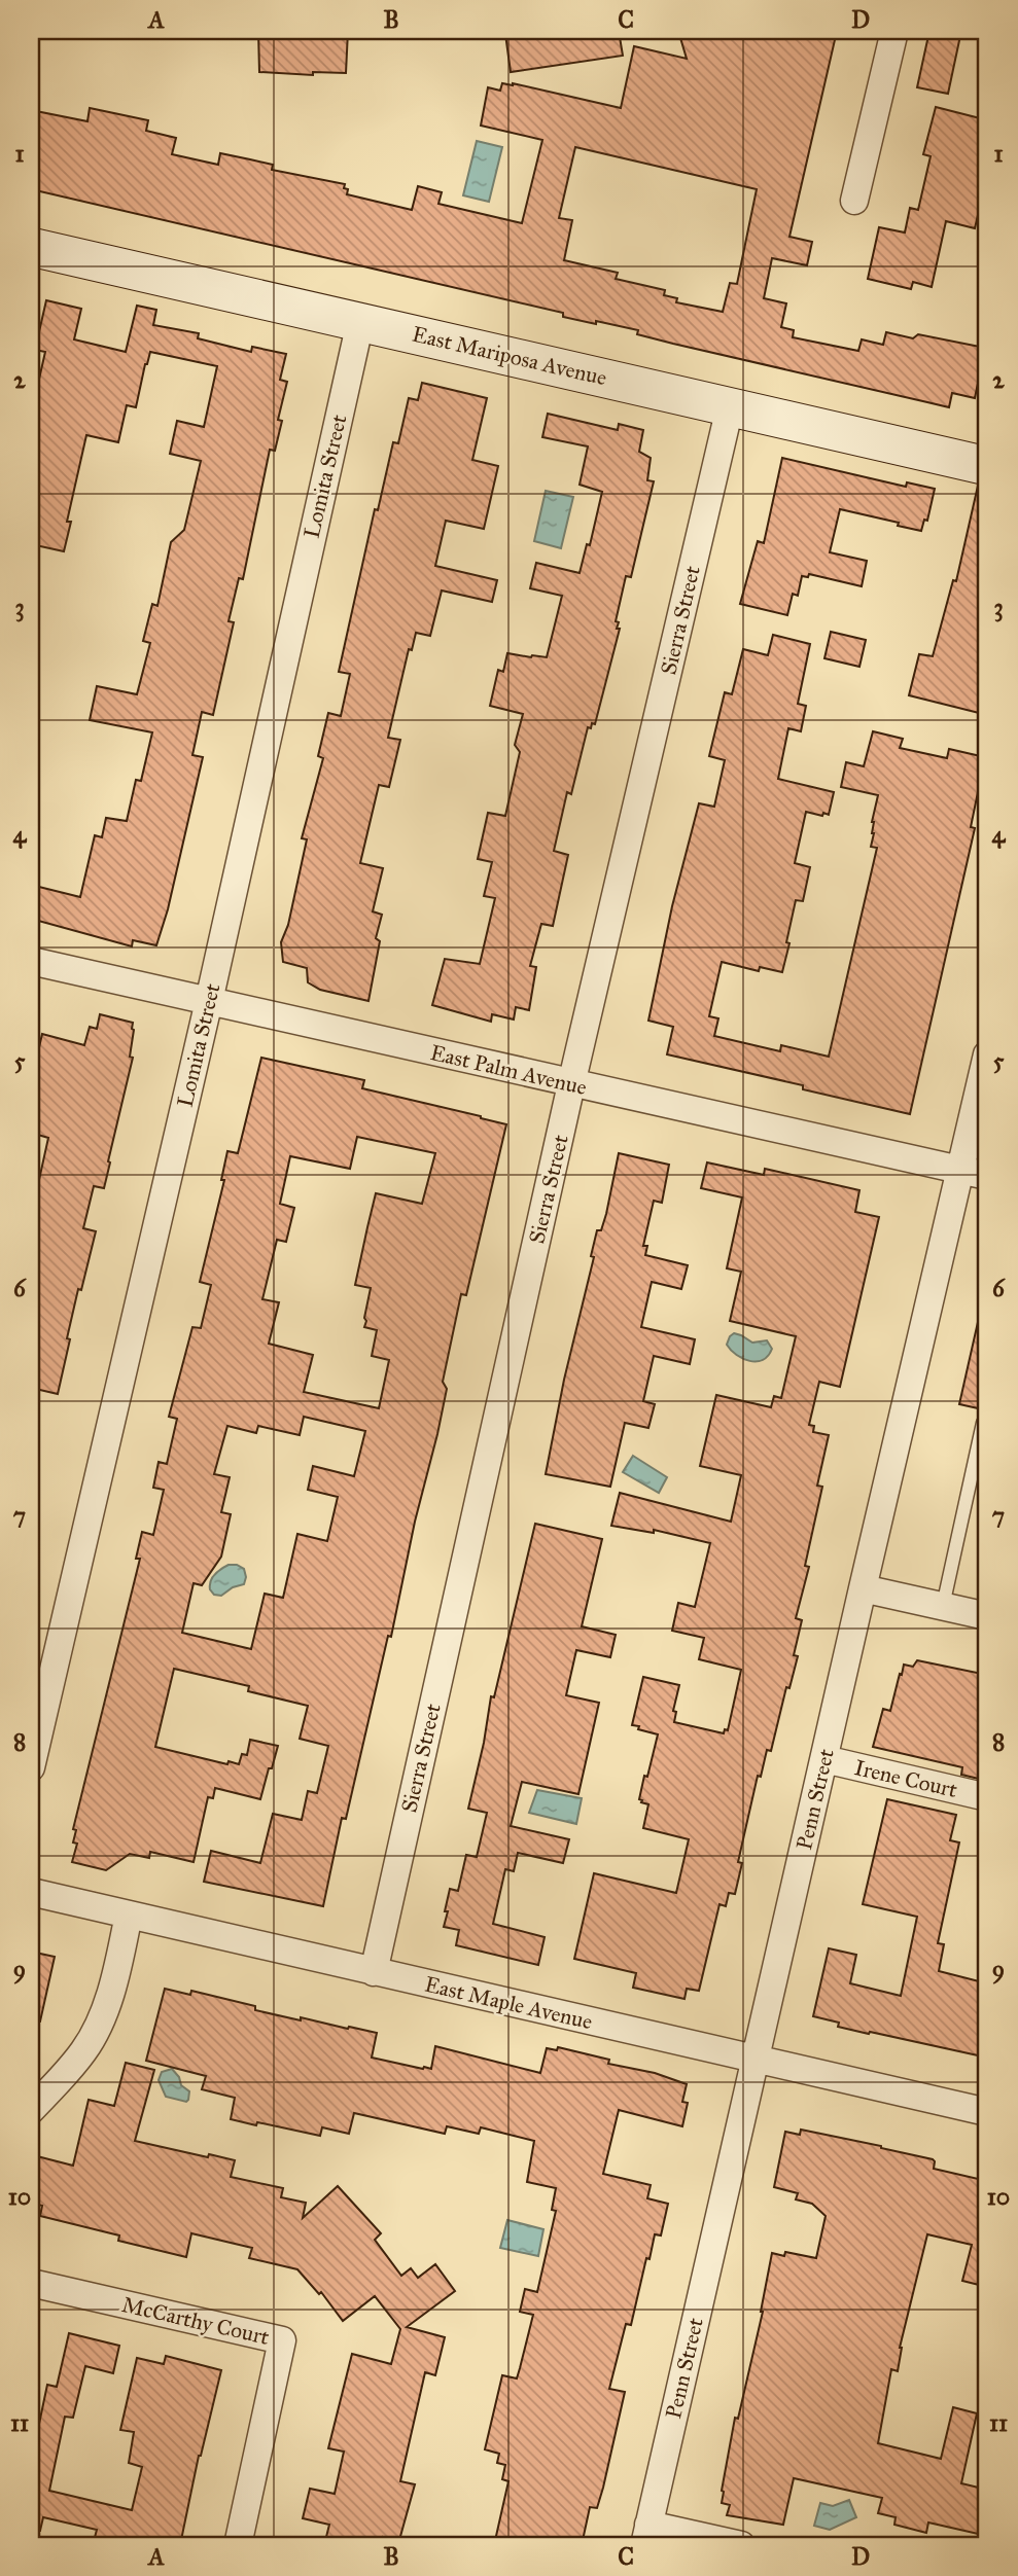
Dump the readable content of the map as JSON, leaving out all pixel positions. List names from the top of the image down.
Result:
{
  "streets": {
    "street": [
      "East Mariposa Avenue",
      "Lomita Street",
      "Sierra Street",
      "East Palm Avenue",
      "Irene Court",
      "Penn Street",
      "East Maple Avenue",
      "McCarthy Court"
    ]
  },
  "crossings": [
    ["East Mariposa Avenue", "Lomita Street"],
    ["East Mariposa Avenue", "Sierra Street"],
    ["Lomita Street", "East Palm Avenue"],
    ["Sierra Street", "East Palm Avenue"],
    ["Sierra Street", "East Maple Avenue"],
    ["East Palm Avenue", "Penn Street"],
    ["Irene Court", "Penn Street"],
    ["Penn Street", "East Maple Avenue"]
  ],
  "grid": {
    "columns": [
      "A",
      "B",
      "C",
      "D"
    ],
    "rows": [
      "1",
      "2",
      "3",
      "4",
      "5",
      "6",
      "7",
      "8",
      "9",
      "10",
      "11"
    ]
  }
}
